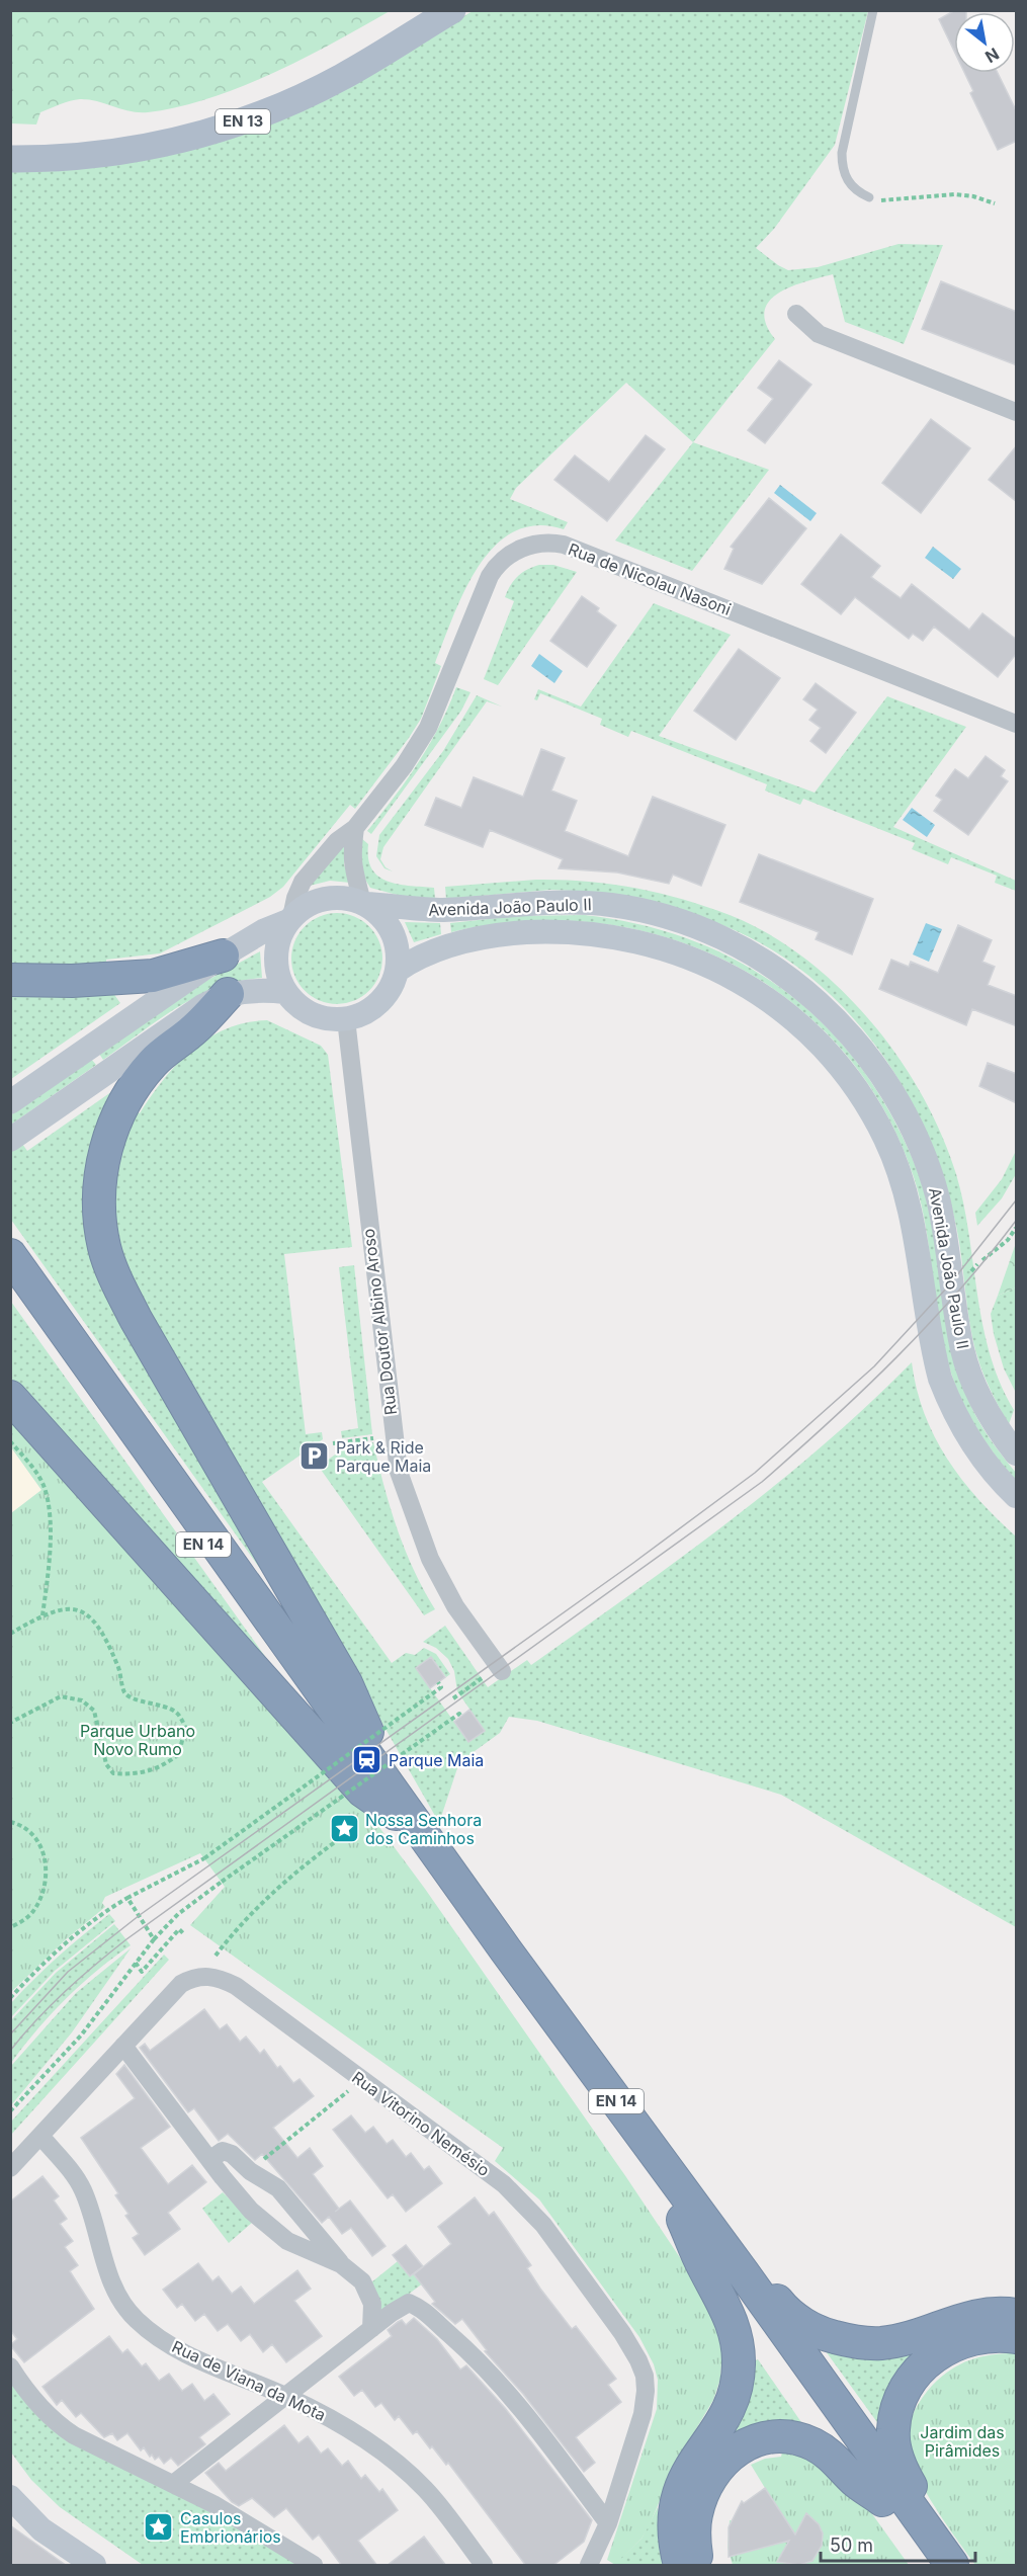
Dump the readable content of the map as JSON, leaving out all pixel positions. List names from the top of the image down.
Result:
{
  "streets": {
    "highway": ["EN 14"],
    "main road": ["EN 13", "Avenida João Paulo II"],
    "street": [
      "Rua de Nicolau Nasoni",
      "Rua Doutor Albino Aroso",
      "Rua Vitorino Nemésio",
      "Rua de Viana da Mota"
    ]
  },
  "crossings": [
    ["Rua de Nicolau Nasoni", "Avenida João Paulo II"],
    ["Rua de Nicolau Nasoni", "Rua Doutor Albino Aroso"],
    ["Avenida João Paulo II", "Rua Doutor Albino Aroso"],
    ["Rua Vitorino Nemésio", "Rua de Viana da Mota"]
  ],
  "parks": ["Parque Urbano Novo Rumo", "Jardim das Pirâmides"],
  "places": {
    "parking": ["Park & Ride Parque Maia"],
    "station": ["Parque Maia"],
    "place": ["Nossa Senhora dos Caminhos", "Casulos Embrionários"]
  },
  "scale_bar": "50 m",
  "north": "bottom right"
}
